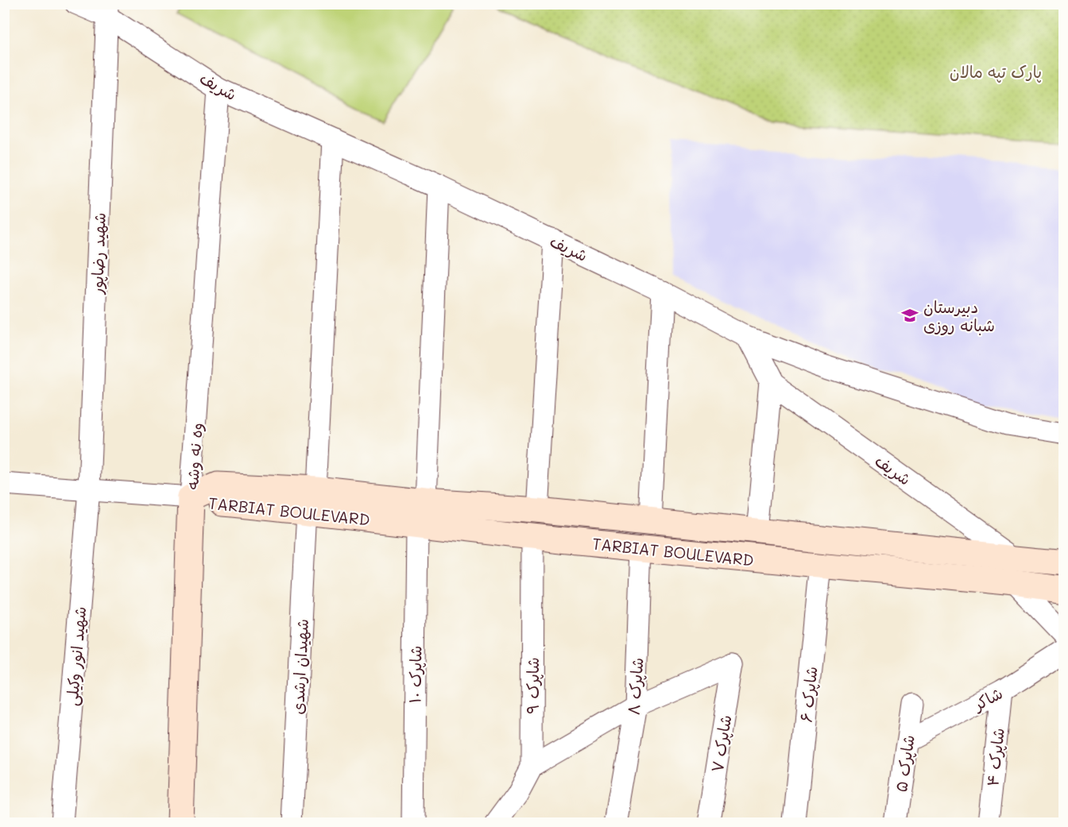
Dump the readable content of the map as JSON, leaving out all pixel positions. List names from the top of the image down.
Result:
{
  "streets": {
    "street": [
      "شریف",
      "شهید رضاپور",
      "وه نه وشه",
      "TARBIAT BOULEVARD",
      "شهید انور وکیلی",
      "شهیدان ارشدی",
      "شاپرک ۱۰",
      "شاپرک ۹",
      "شاپرک ۸",
      "شاپرک ۶",
      "شاکر",
      "شاپرک ۷",
      "شاپرک ۴",
      "شاپرک ۵"
    ]
  },
  "crossings": [
    ["شریف", "شهید رضاپور"],
    ["شریف", "وه نه وشه"],
    ["شریف", "TARBIAT BOULEVARD"],
    ["شریف", "شهیدان ارشدی"],
    ["شریف", "شاپرک ۱۰"],
    ["شهید رضاپور", "شهید انور وکیلی"],
    ["وه نه وشه", "TARBIAT BOULEVARD"],
    ["TARBIAT BOULEVARD", "شهیدان ارشدی"],
    ["TARBIAT BOULEVARD", "شاپرک ۱۰"],
    ["TARBIAT BOULEVARD", "شاپرک ۹"],
    ["TARBIAT BOULEVARD", "شاپرک ۸"],
    ["TARBIAT BOULEVARD", "شاپرک ۶"],
    ["شاپرک ۸", "شاپرک ۷"],
    ["شاکر", "شاپرک ۴"],
    ["شاکر", "شاپرک ۵"]
  ],
  "parks": ["پارک تپه مالان"],
  "places": {
    "school or university": ["دبیرستان شبانه روزی"]
  }
}
